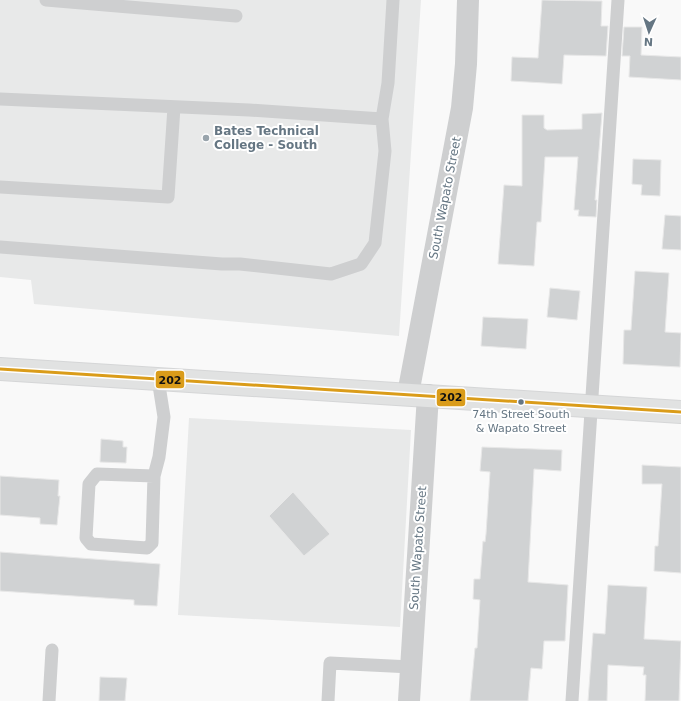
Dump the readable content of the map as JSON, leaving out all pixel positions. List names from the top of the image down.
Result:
{
  "streets": {
    "street": ["South Wapato Street"]
  },
  "places": ["Bates Technical College - South", "74th Street South & Wapato Street"],
  "lines": ["transit line 202"],
  "north": "bottom"
}
